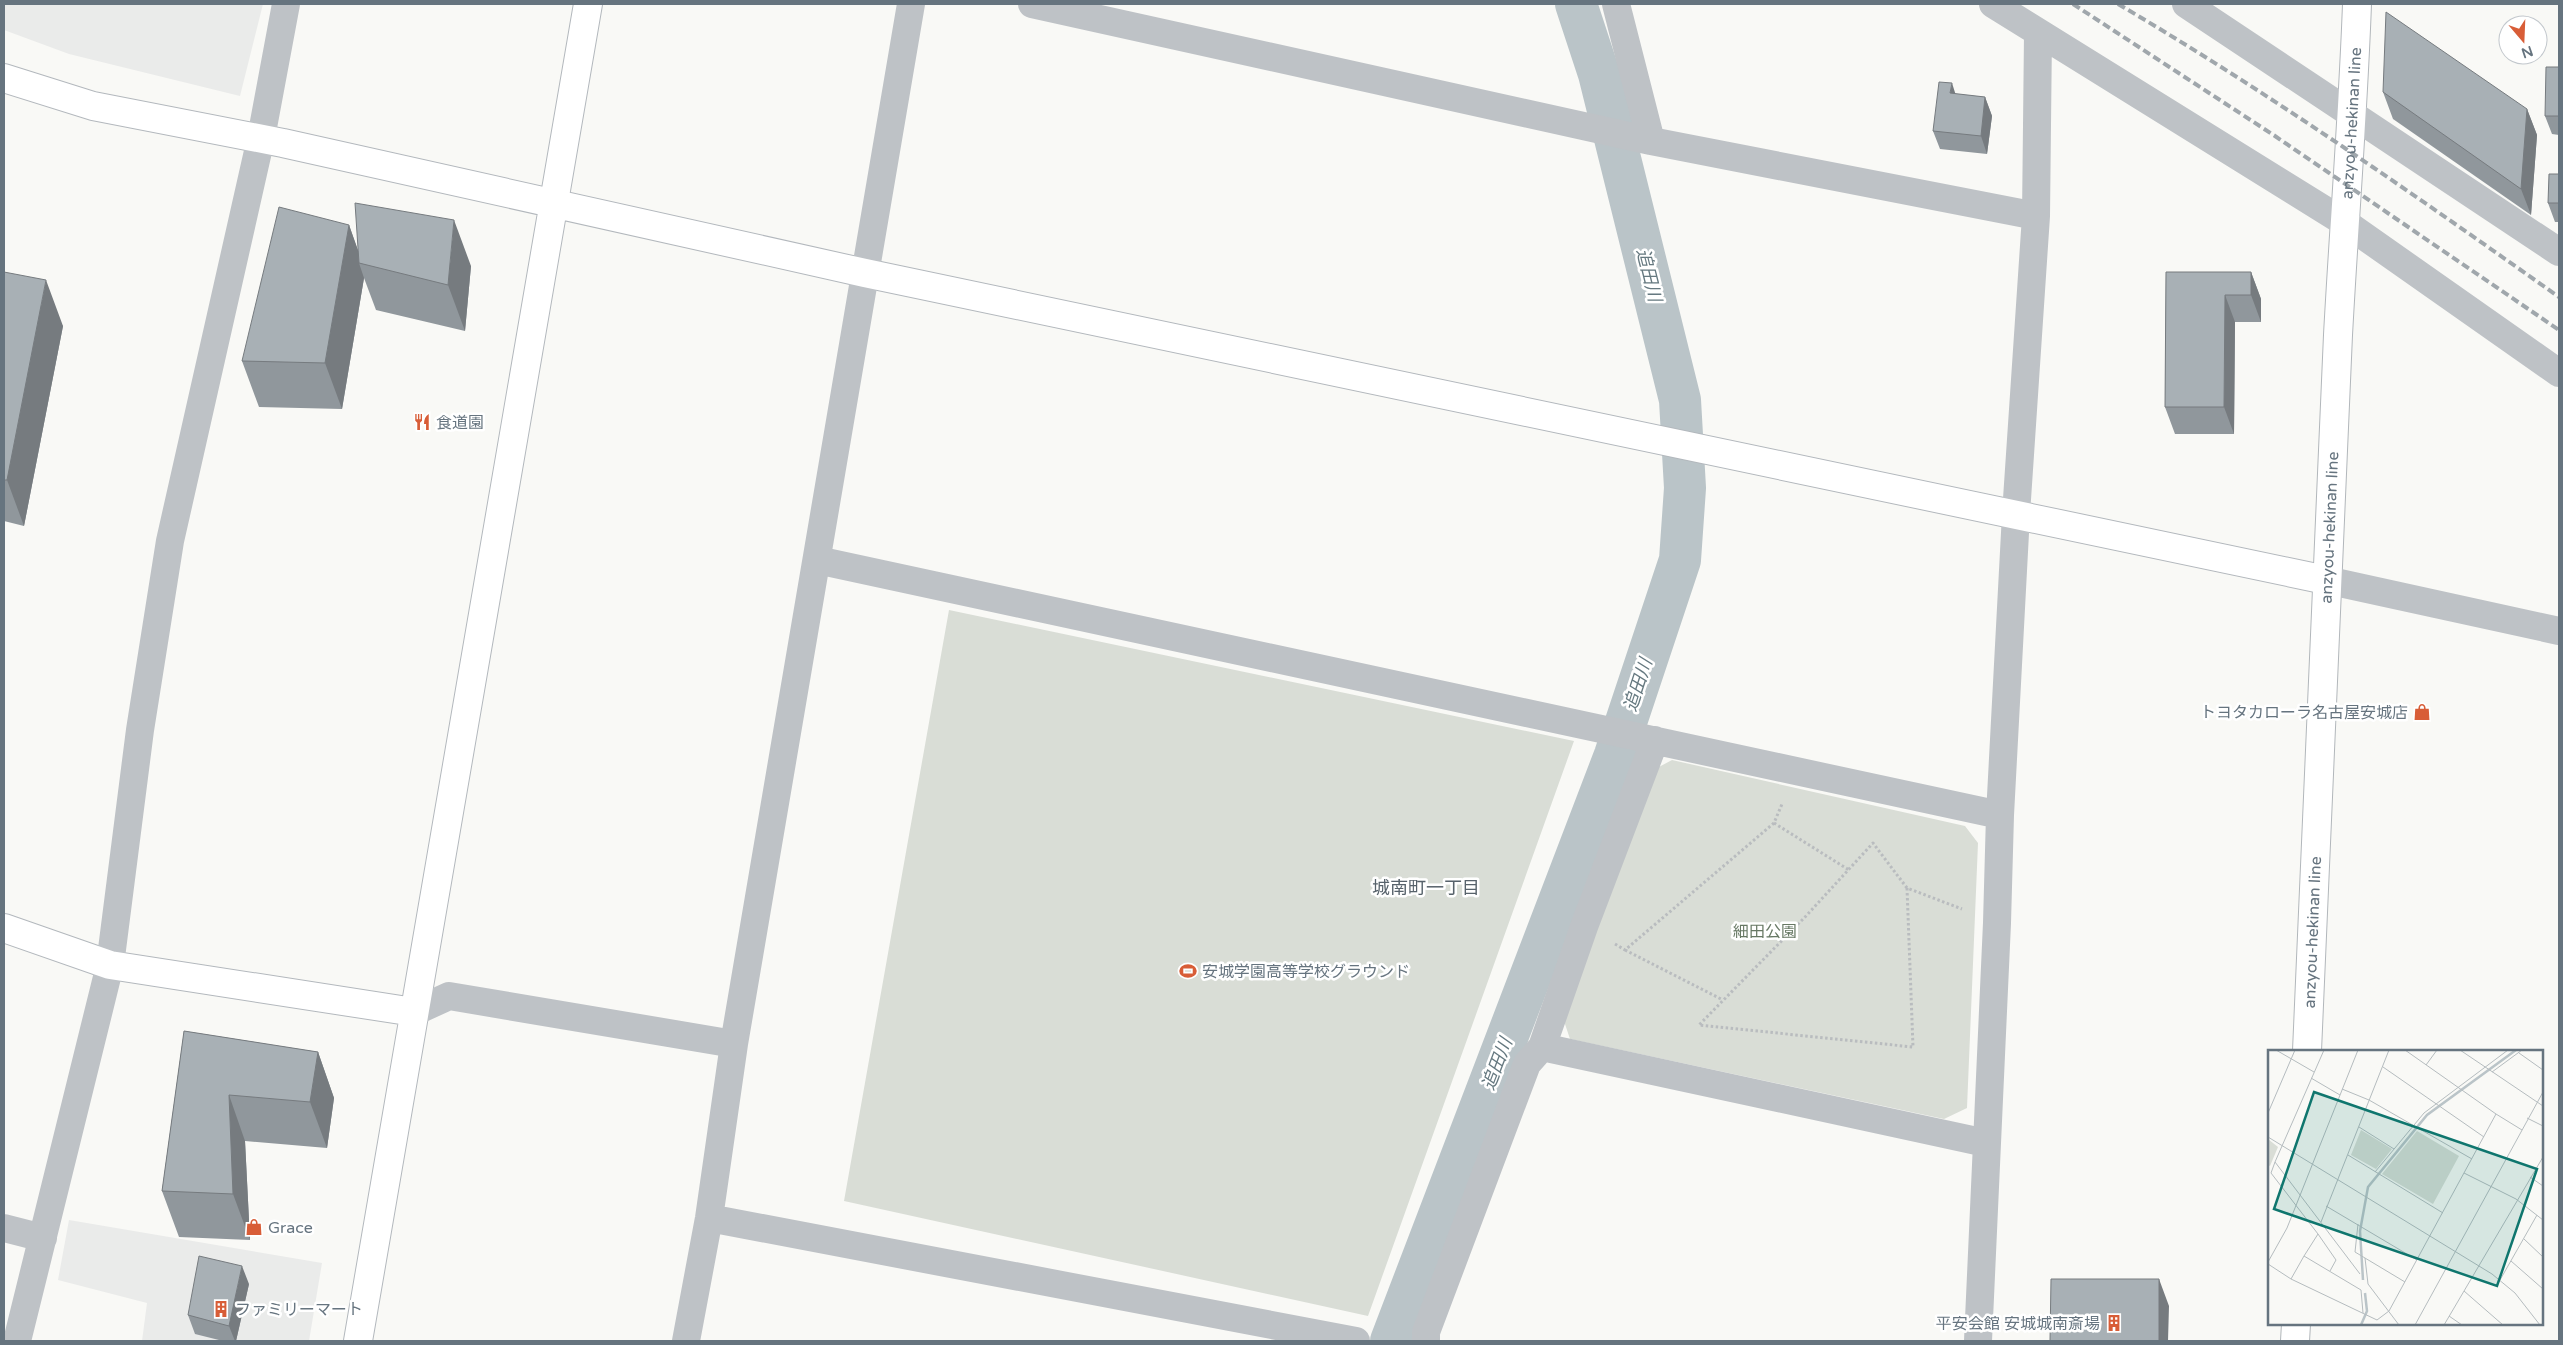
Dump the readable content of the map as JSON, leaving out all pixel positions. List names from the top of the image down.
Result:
{
  "streets": {
    "street": ["anzyou-hekinan line"]
  },
  "districts": ["城南町一丁目"],
  "water": ["追田川"],
  "parks": ["細田公園"],
  "places": {
    "restaurant": ["食道園"],
    "shop": ["トヨタカローラ名古屋安城店", "Grace"],
    "sports": ["安城学園高等学校グラウンド"],
    "building": ["ファミリーマート", "平安会館 安城城南斎場"]
  },
  "north": "bottom"
}
